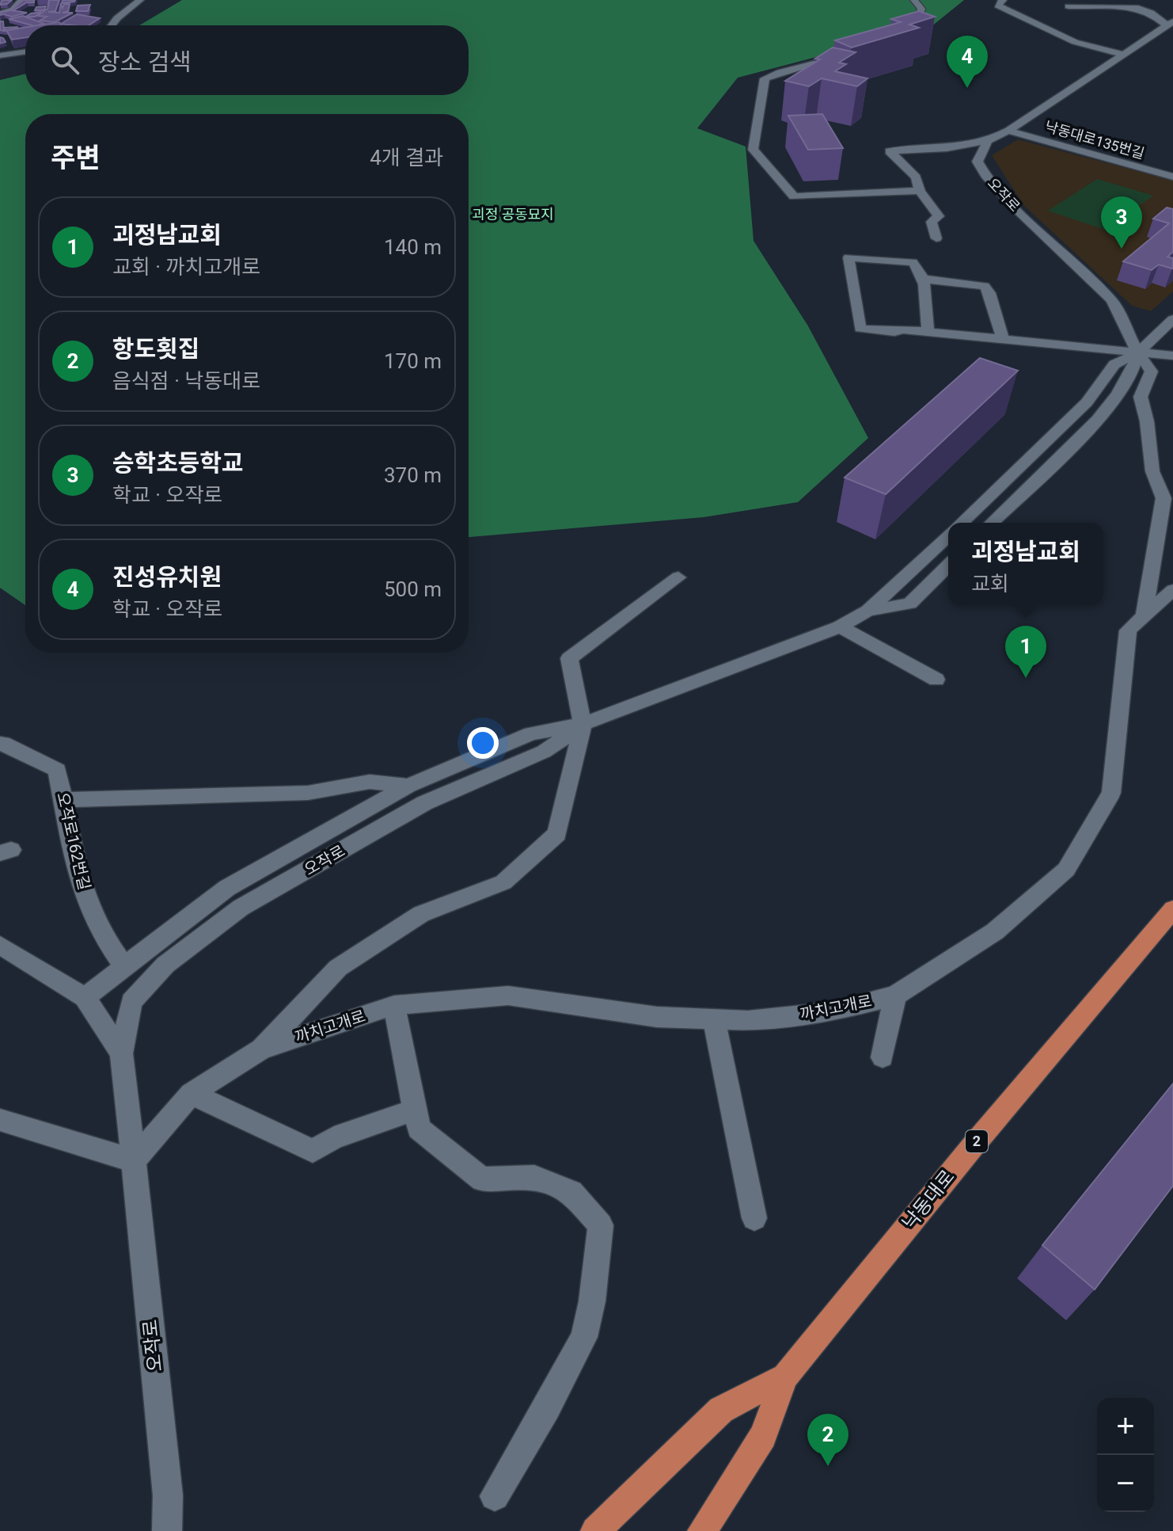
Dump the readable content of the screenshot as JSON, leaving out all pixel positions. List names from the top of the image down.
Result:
{
  "streets": {
    "main road": ["2", "낙동대로"],
    "street": [
      "낙동대로135번길",
      "오작로",
      "오작로162번길",
      "까치고개로"
    ]
  },
  "crossings": [
    ["오작로", "오작로162번길"],
    ["오작로", "까치고개로"]
  ],
  "parks": ["괴정 공동묘지"],
  "page": {
    "search": "장소 검색",
    "pins": [
      "4",
      "3",
      "1",
      "2"
    ],
    "heading": ["주변", "4개 결과"],
    "list": [
      {
        "mark": "1",
        "name": "괴정남교회",
        "note": "교회 · 까치고개로",
        "value": "140 m"
      },
      {
        "mark": "2",
        "name": "항도횟집",
        "note": "음식점 · 낙동대로",
        "value": "170 m"
      },
      {
        "mark": "3",
        "name": "승학초등학교",
        "note": "학교 · 오작로",
        "value": "370 m"
      },
      {
        "mark": "4",
        "name": "진성유치원",
        "note": "학교 · 오작로",
        "value": "500 m"
      }
    ],
    "popup": ["괴정남교회", "교회"],
    "map_buttons": ["+", "−"]
  }
}
